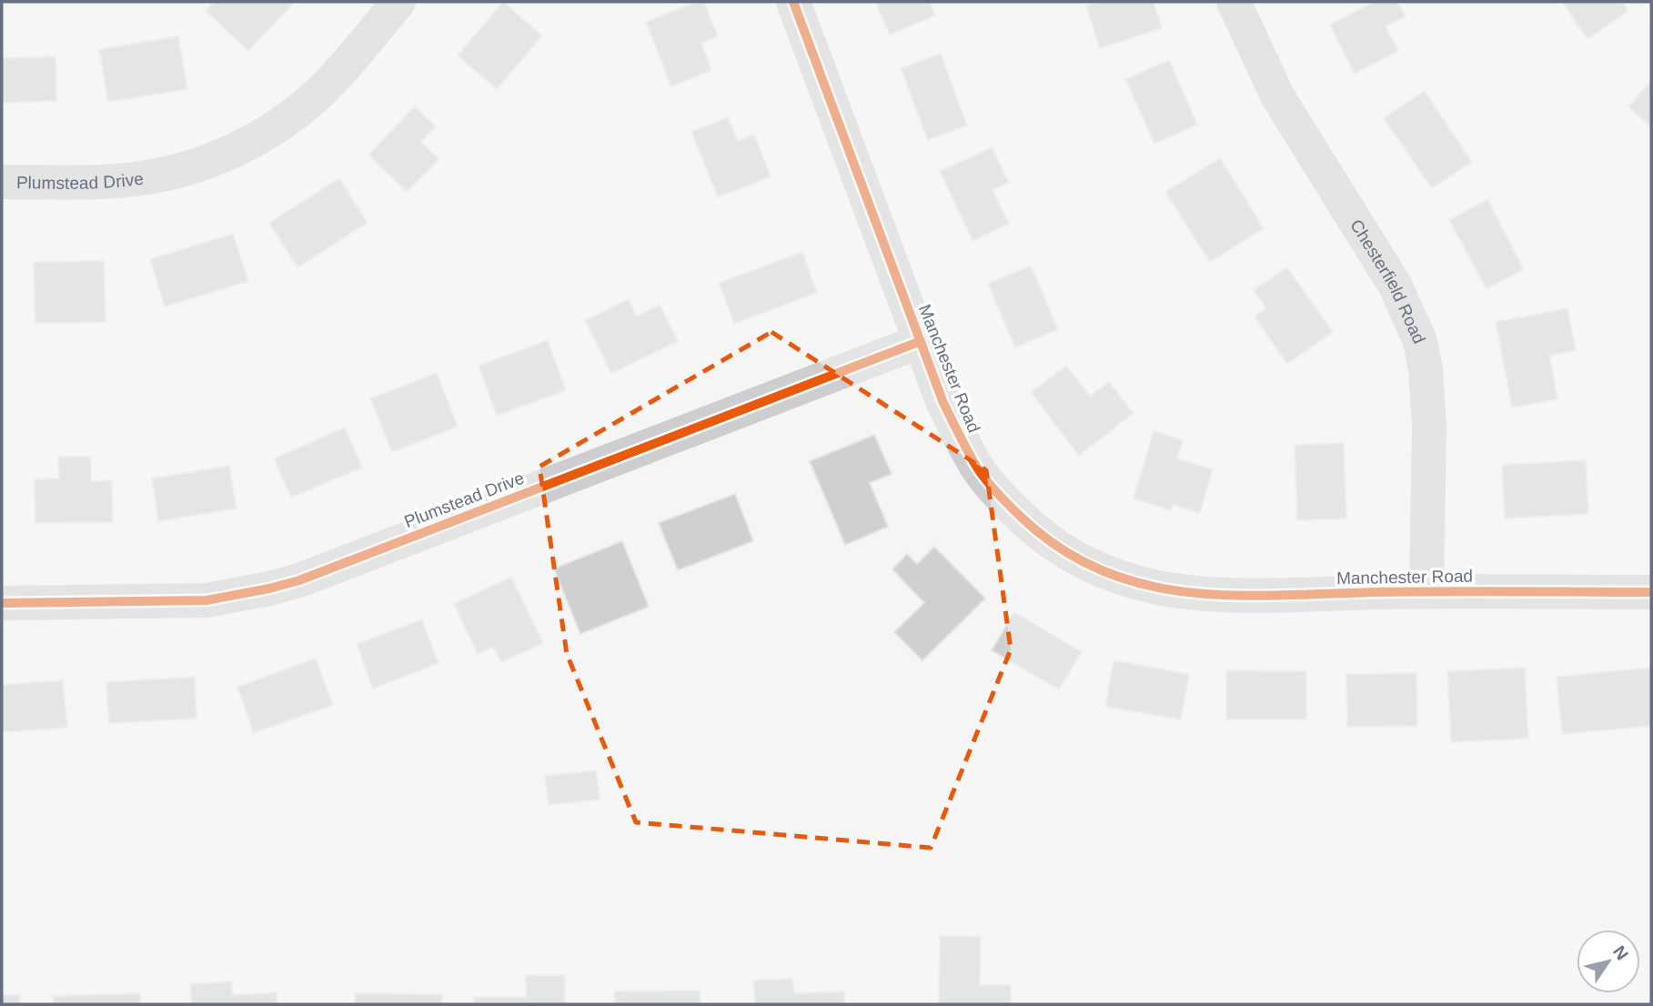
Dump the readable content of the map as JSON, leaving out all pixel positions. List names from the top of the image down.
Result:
{
  "streets": {
    "street": ["Plumstead Drive", "Chesterfield Road", "Manchester Road"]
  },
  "crossings": [
    ["Plumstead Drive", "Manchester Road"],
    ["Chesterfield Road", "Manchester Road"]
  ],
  "north": "top right"
}
